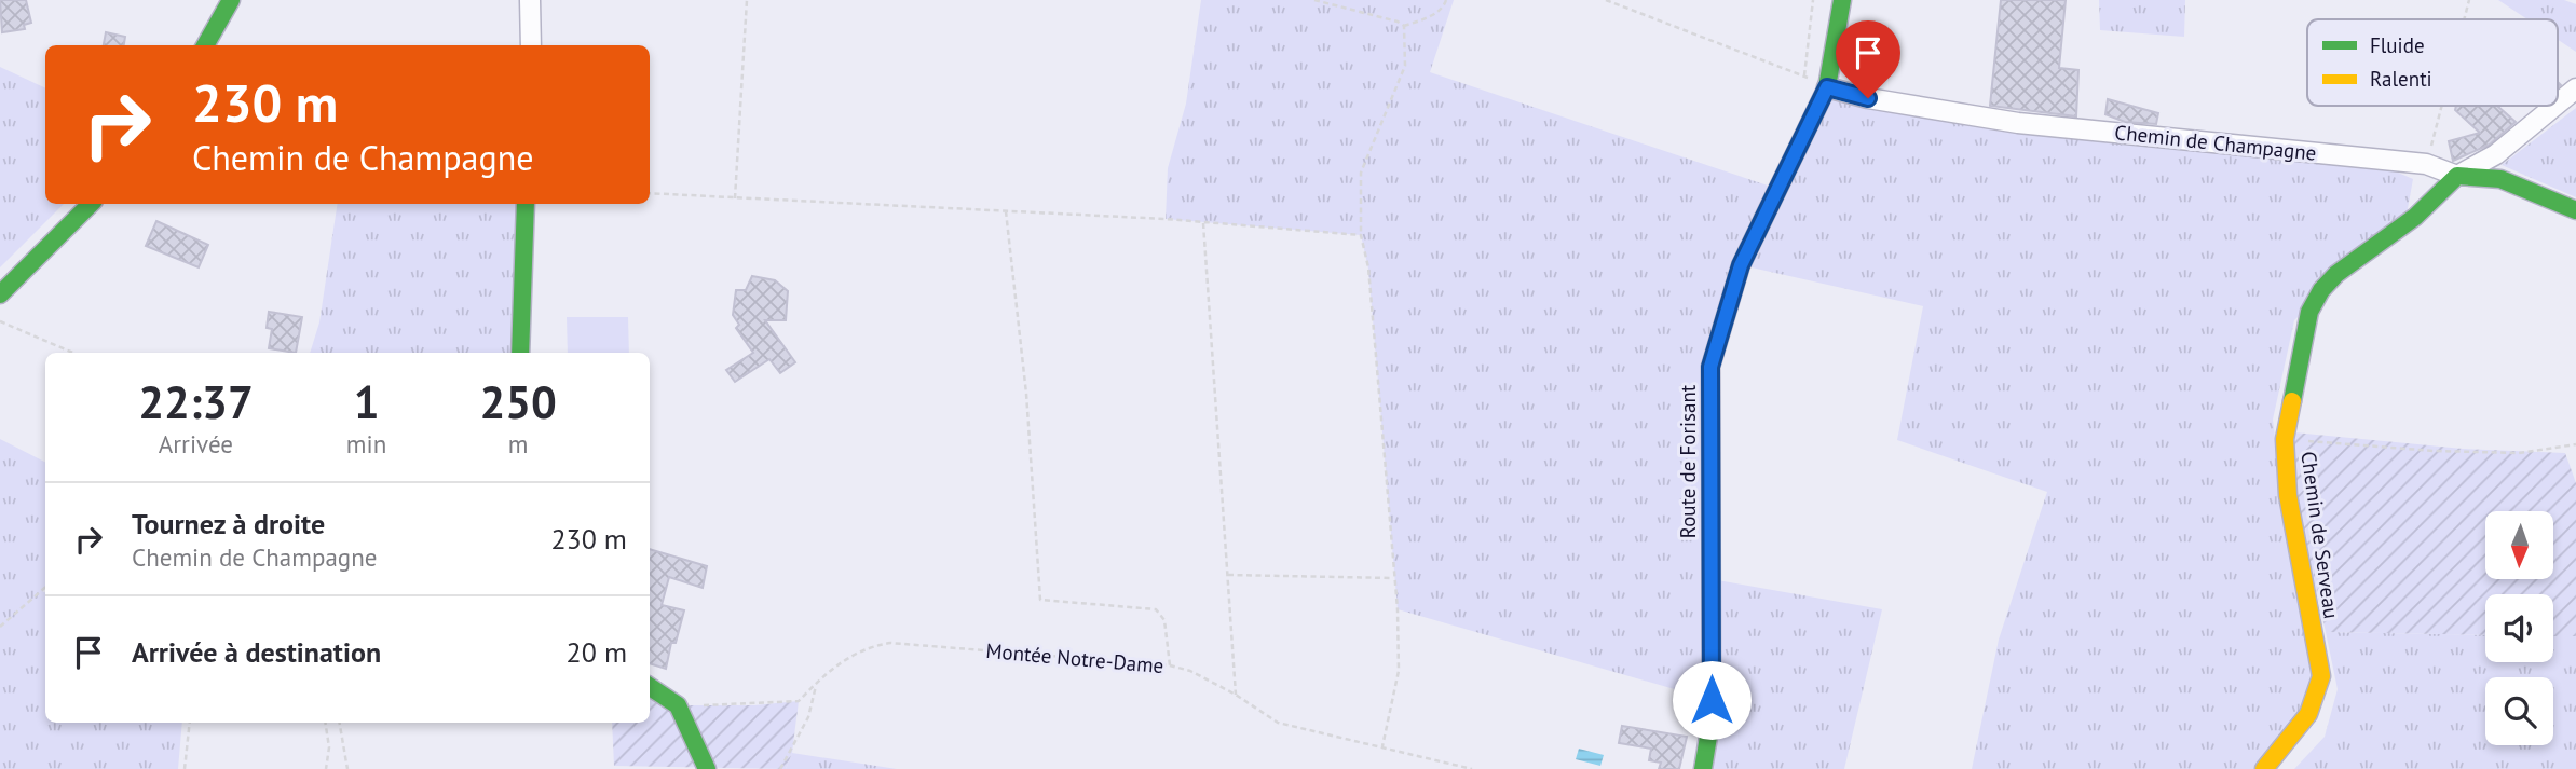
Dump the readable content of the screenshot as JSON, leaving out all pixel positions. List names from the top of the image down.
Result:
{
  "streets": {
    "street": ["Chemin de Champagne", "Route de Forisant", "Chemin de Serveau"],
    "path": ["Montée Notre-Dame"]
  },
  "crossings": [
    ["Chemin de Champagne", "Route de Forisant"],
    ["Chemin de Champagne", "Chemin de Serveau"]
  ],
  "legend": ["Fluide", "Ralenti"],
  "north": "bottom",
  "page": {
    "turn": ["230 m", "Chemin de Champagne"],
    "eta": [
      "22:37",
      "Arrivée",
      "1",
      "min",
      "250",
      "m"
    ],
    "list": [
      {
        "name": "Tournez à droite",
        "note": "Chemin de Champagne",
        "value": "230 m"
      },
      {
        "name": "Arrivée à destination",
        "value": "20 m"
      }
    ]
  }
}
